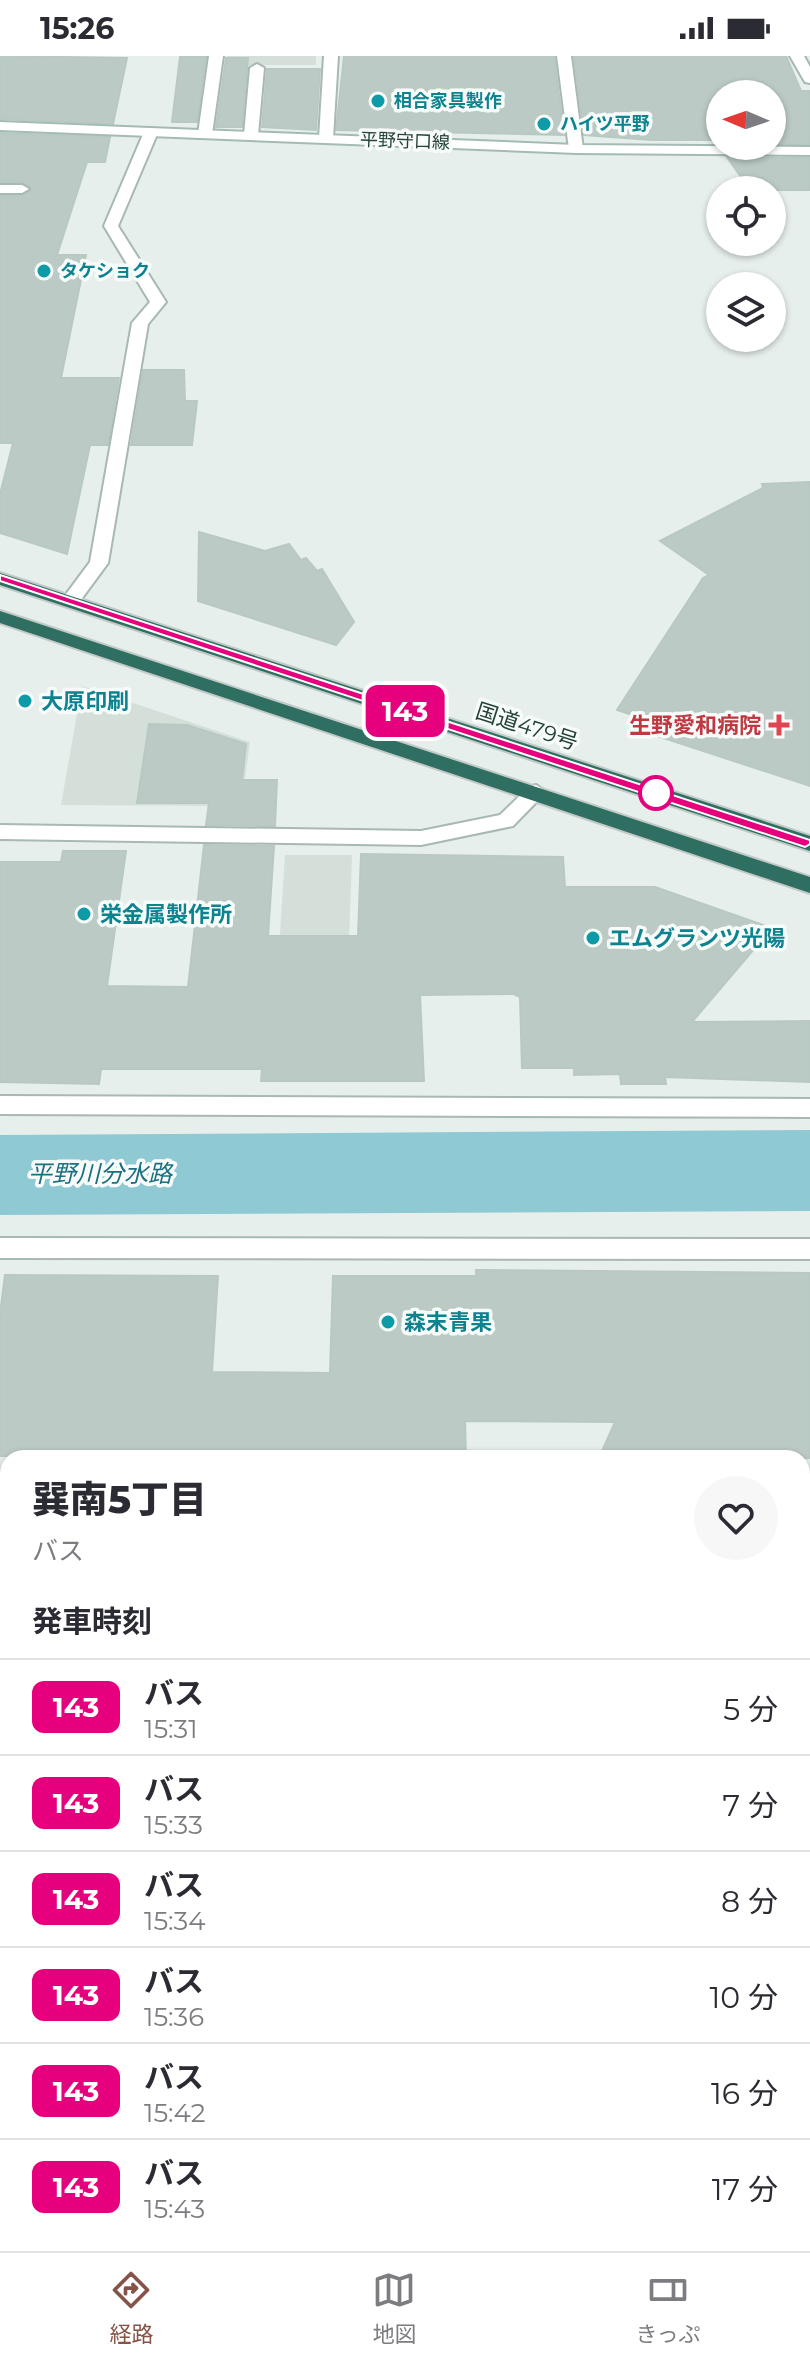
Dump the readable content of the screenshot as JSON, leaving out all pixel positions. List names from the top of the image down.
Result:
{
  "streets": {
    "highway": ["国道479号"],
    "street": ["平野守口線"]
  },
  "water": ["平野川分水路"],
  "places": {
    "other": [
      "相合家具製作",
      "ハイツ平野",
      "タケショク",
      "大原印刷",
      "栄金属製作所",
      "エムグランツ光陽",
      "森末青果"
    ],
    "health": ["生野愛和病院"]
  },
  "lines": ["bus line 143"],
  "north": "left",
  "page": {
    "status": "15:26",
    "on_map": "143",
    "heading": [
      ["巽南5丁目", "バス"],
      "発車時刻"
    ],
    "list": [
      {
        "mark": "143",
        "name": "バス",
        "note": "15:31",
        "value": "5 分"
      },
      {
        "mark": "143",
        "name": "バス",
        "note": "15:33",
        "value": "7 分"
      },
      {
        "mark": "143",
        "name": "バス",
        "note": "15:34",
        "value": "8 分"
      },
      {
        "mark": "143",
        "name": "バス",
        "note": "15:36",
        "value": "10 分"
      },
      {
        "mark": "143",
        "name": "バス",
        "note": "15:42",
        "value": "16 分"
      },
      {
        "mark": "143",
        "name": "バス",
        "note": "15:43",
        "value": "17 分"
      }
    ],
    "tabs": ["経路", "地図", "きっぷ"]
  }
}
